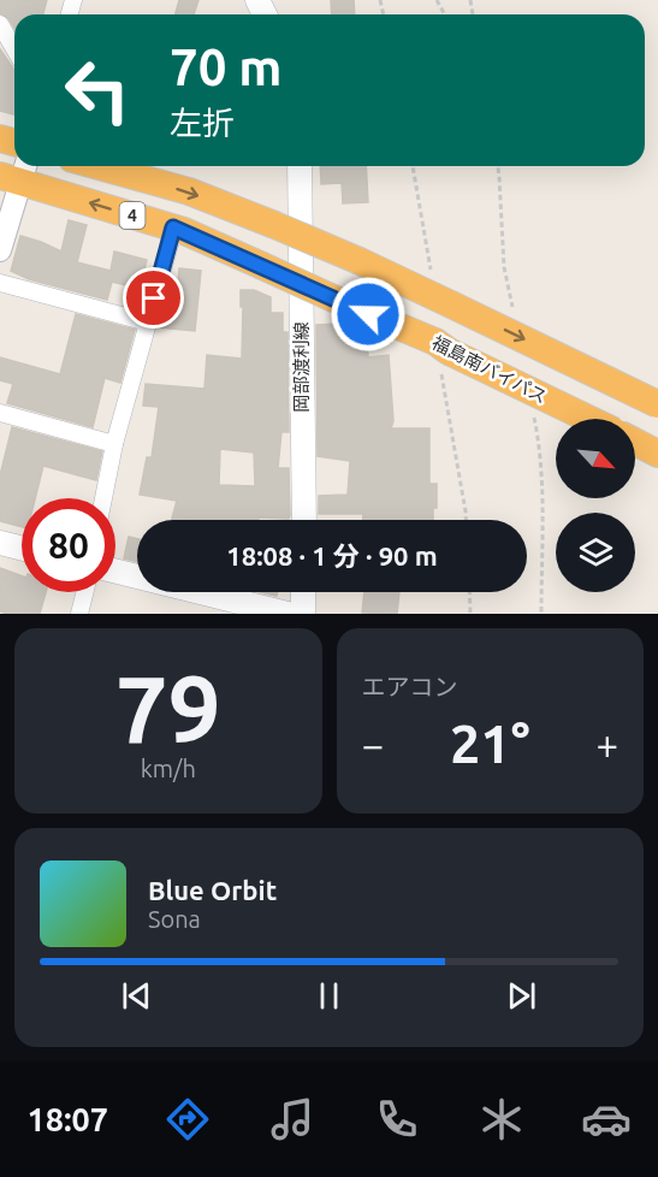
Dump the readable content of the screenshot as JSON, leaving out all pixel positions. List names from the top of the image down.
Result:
{
  "streets": {
    "highway": ["4", "福島南バイパス"],
    "main road": ["岡部渡利線"]
  },
  "north": "bottom right",
  "page": {
    "turn": ["70 m", "左折"],
    "limit": "80",
    "trip": "18:08 · 1 分 · 90 m",
    "tile": [
      ["79", "km/h"],
      "エアコン"
    ],
    "heat": ["−", "21°", "+"],
    "song": ["Blue Orbit", "Sona"],
    "tabs": "18:07"
  }
}
